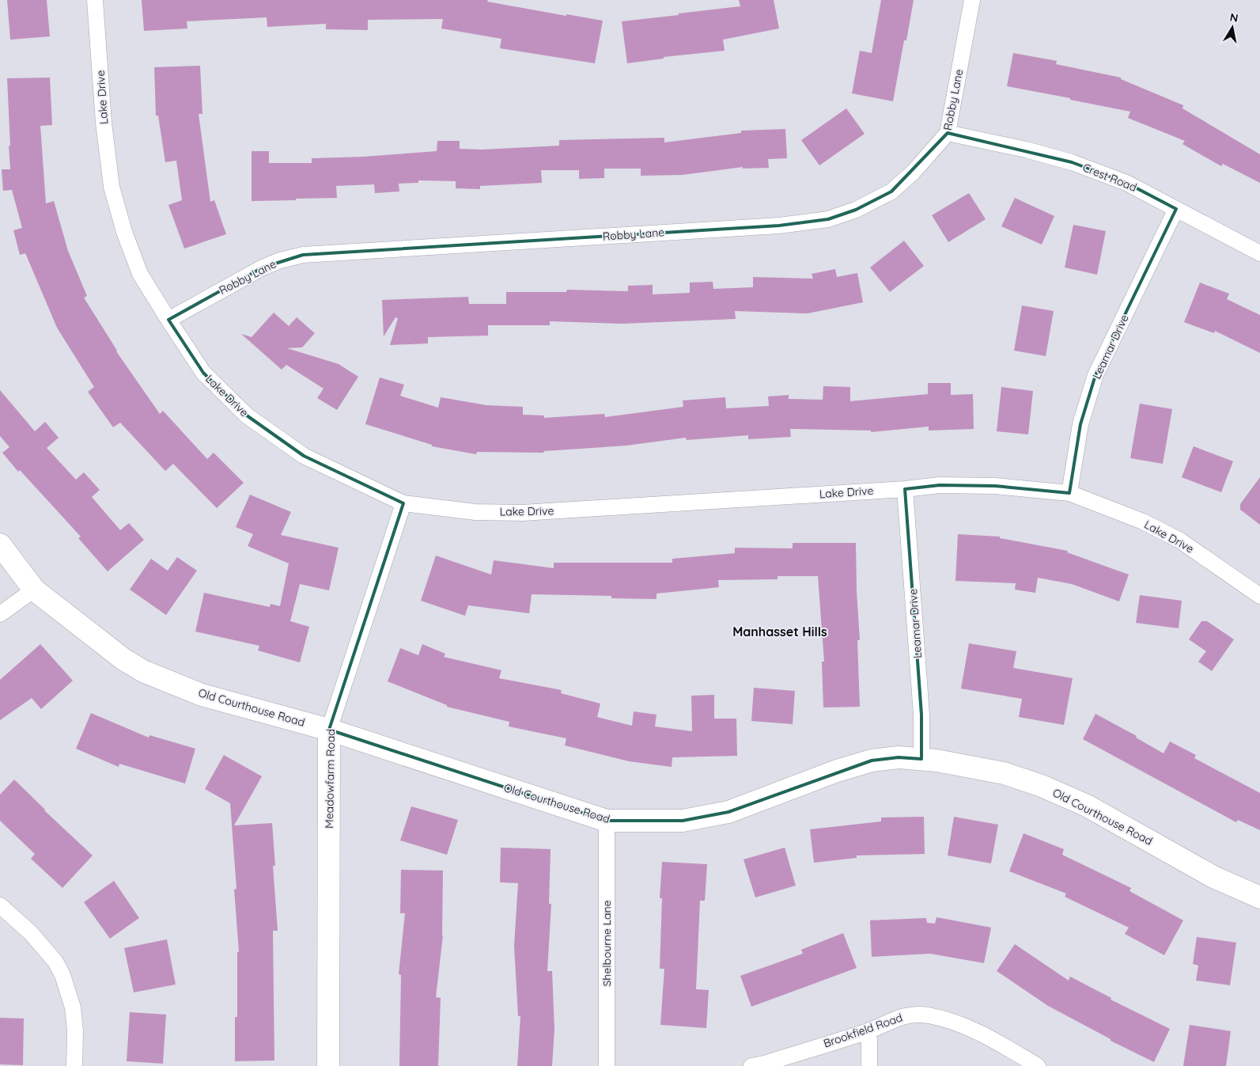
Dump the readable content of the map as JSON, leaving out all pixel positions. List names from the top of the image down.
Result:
{
  "streets": {
    "street": [
      "Lake Drive",
      "Robby Lane",
      "Crest Road",
      "Leamar Drive",
      "Old Courthouse Road",
      "Meadowfarm Road",
      "Shelbourne Lane",
      "Brookfield Road"
    ]
  },
  "crossings": [
    ["Lake Drive", "Robby Lane"],
    ["Lake Drive", "Leamar Drive"],
    ["Lake Drive", "Meadowfarm Road"],
    ["Robby Lane", "Crest Road"],
    ["Crest Road", "Leamar Drive"],
    ["Leamar Drive", "Old Courthouse Road"],
    ["Old Courthouse Road", "Meadowfarm Road"],
    ["Old Courthouse Road", "Shelbourne Lane"]
  ],
  "districts": ["Manhasset Hills"],
  "north": "top"
}
